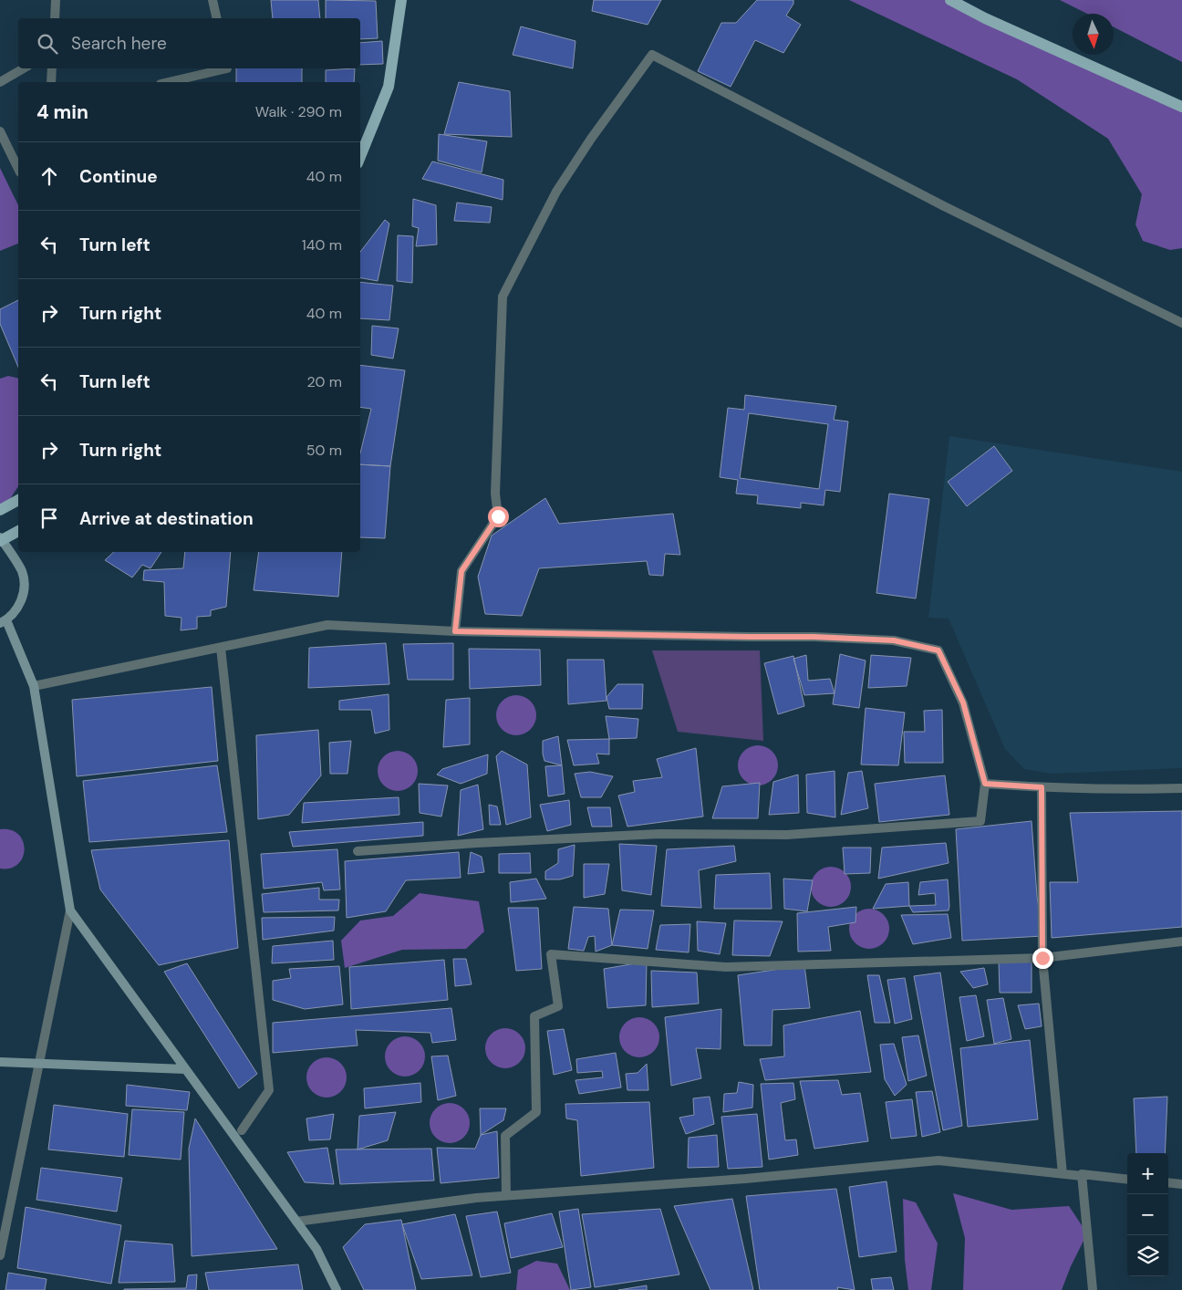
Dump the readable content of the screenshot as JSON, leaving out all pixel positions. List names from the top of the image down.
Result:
{
  "north": "bottom",
  "page": {
    "search": "Search here",
    "heading": ["4 min", "Walk · 290 m"],
    "list": [
      ["Continue", "40 m"],
      ["Turn left", "140 m"],
      ["Turn right", "40 m"],
      ["Turn left", "20 m"],
      ["Turn right", "50 m"],
      "Arrive at destination"
    ],
    "map_buttons": ["+", "−"]
  }
}
